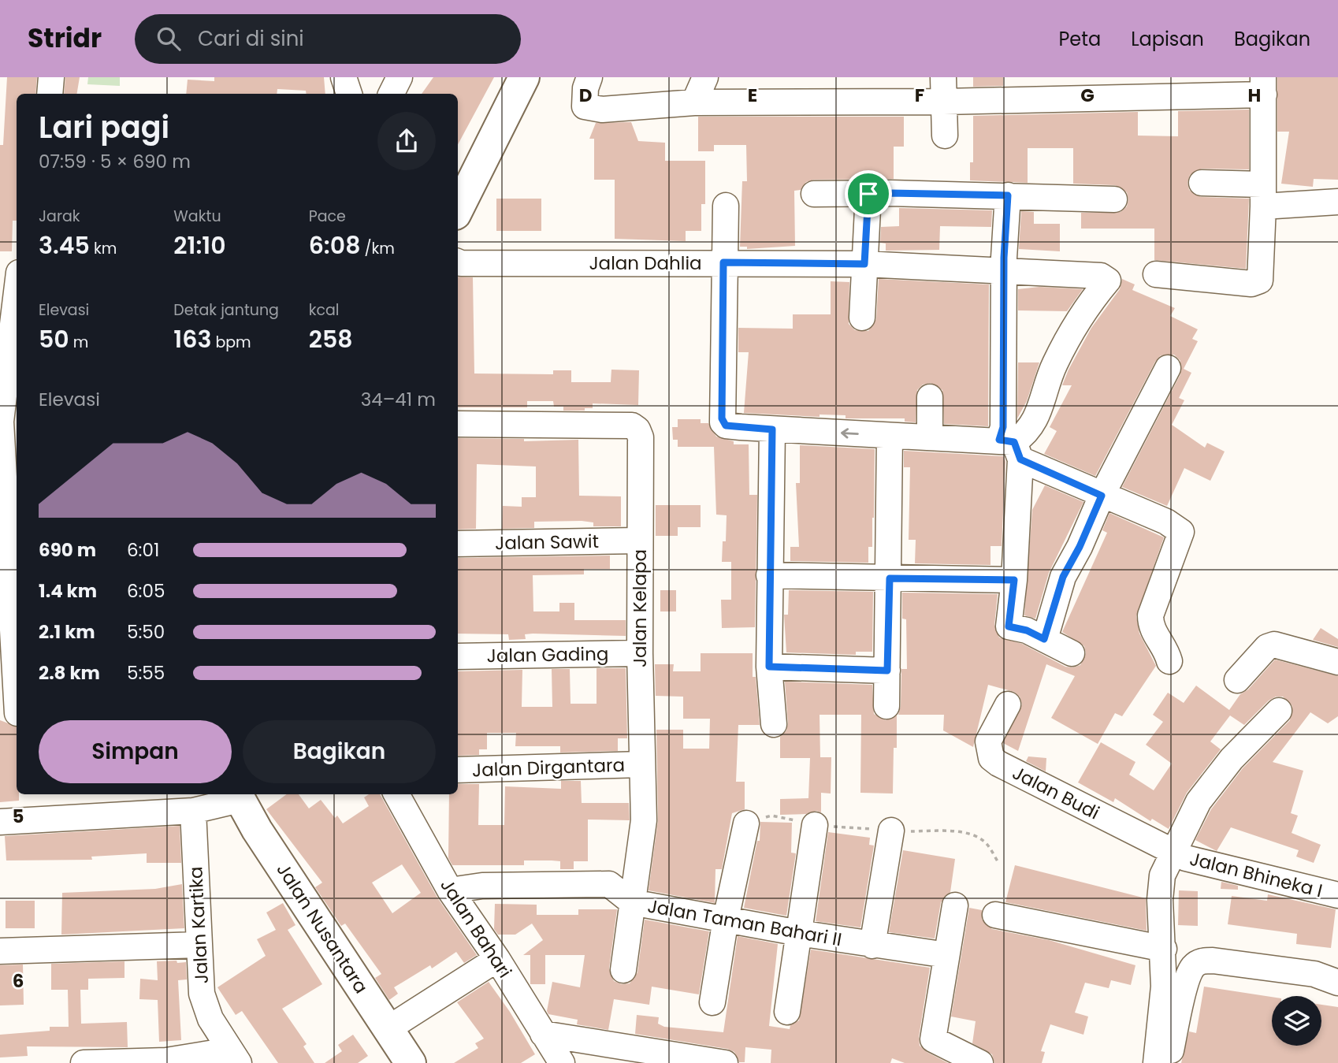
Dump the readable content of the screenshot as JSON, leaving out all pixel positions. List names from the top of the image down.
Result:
{
  "streets": {
    "main road": ["Jalan Nusantara"],
    "street": [
      "Jalan Dahlia",
      "Jalan Sawit",
      "Jalan Kelapa",
      "Jalan Gading",
      "Jalan Dirgantara",
      "Jalan Budi",
      "Jalan Bhineka I",
      "Jalan Taman Bahari II",
      "Jalan Kartika",
      "Jalan Bahari"
    ]
  },
  "crossings": [
    ["Jalan Sawit", "Jalan Kelapa"],
    ["Jalan Kelapa", "Jalan Gading"],
    ["Jalan Kelapa", "Jalan Dirgantara"],
    ["Jalan Kelapa", "Jalan Taman Bahari II"],
    ["Jalan Budi", "Jalan Bhineka I"],
    ["Jalan Taman Bahari II", "Jalan Bahari"]
  ],
  "page": {
    "header": "Stridr",
    "search": "Cari di sini",
    "nav": ["Peta", "Lapisan", "Bagikan"],
    "heading": ["Lari pagi", "07:59 · 5 × 690 m"],
    "stats": [
      ["Jarak", "3.45 km"],
      ["Waktu", "21:10"],
      ["Pace", "6:08 /km"],
      ["Elevasi", "50 m"],
      ["Detak jantung", "163 bpm"],
      ["kcal", "258"]
    ],
    "chart": ["Elevasi", "34–41 m"],
    "list": [
      {
        "name": "690 m",
        "note": "6:01"
      },
      {
        "name": "1.4 km",
        "note": "6:05"
      },
      {
        "name": "2.1 km",
        "note": "5:50"
      },
      {
        "name": "2.8 km",
        "note": "5:55"
      }
    ],
    "buttons": ["Simpan", "Bagikan"]
  },
  "grid": {
    "columns": [
      "D",
      "E",
      "F",
      "G",
      "H"
    ],
    "rows": ["5", "6"]
  }
}
